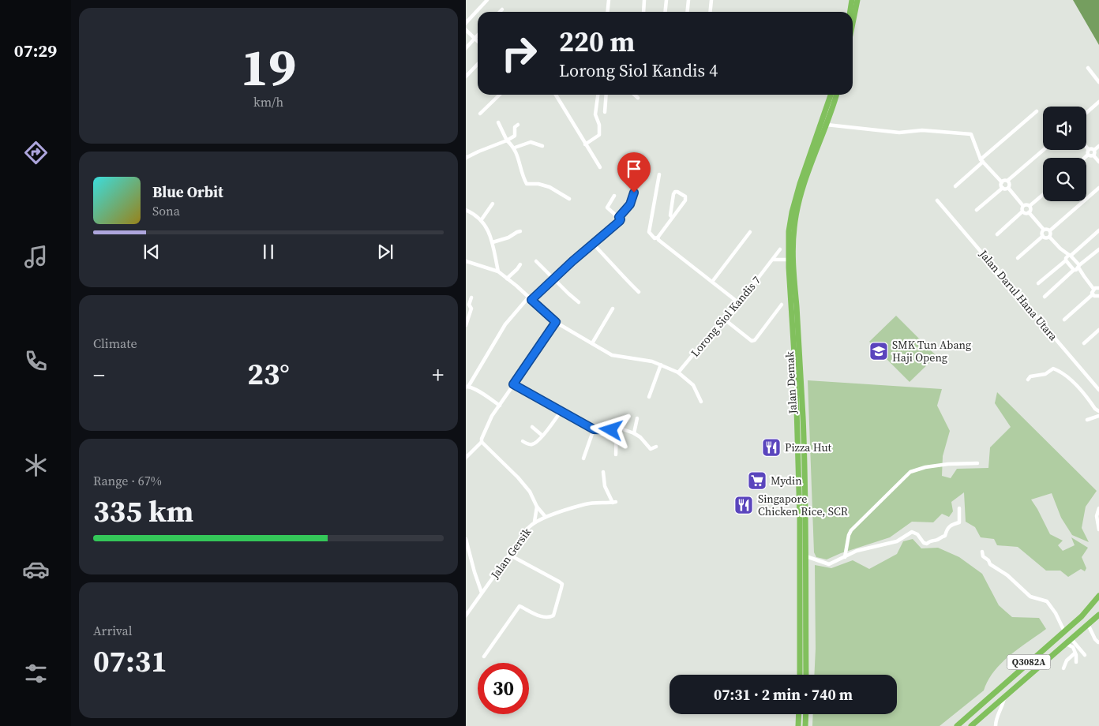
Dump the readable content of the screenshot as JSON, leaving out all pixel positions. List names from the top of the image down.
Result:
{
  "streets": {
    "highway": ["Jalan Demak", "Q3082A"],
    "street": ["Jalan Darul Hana Utara", "Lorong Siol Kandis 7", "Jalan Gersik"]
  },
  "places": {
    "school or university": ["SMK Tun Abang Haji Openg"],
    "restaurant": ["Pizza Hut", "Singapore Chicken Rice, SCR"],
    "supermarket": ["Mydin"]
  },
  "page": {
    "tabs": "07:29",
    "tile": [
      ["19", "km/h"],
      "Climate",
      ["Range · 67%", "335 km"],
      ["Arrival", "07:31"]
    ],
    "turn": ["220 m", "Lorong Siol Kandis 4"],
    "song": ["Blue Orbit", "Sona"],
    "heat": ["−", "23°", "+"],
    "limit": "30",
    "trip": "07:31 · 2 min · 740 m"
  }
}
